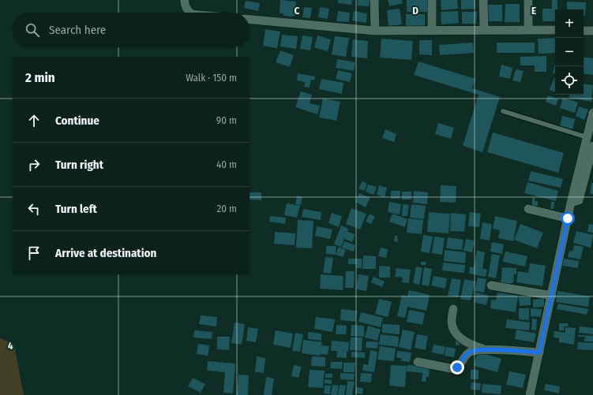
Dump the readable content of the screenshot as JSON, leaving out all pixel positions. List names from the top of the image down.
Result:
{
  "page": {
    "map_buttons": ["+", "−"],
    "search": "Search here",
    "heading": ["2 min", "Walk · 150 m"],
    "list": [
      ["Continue", "90 m"],
      ["Turn right", "40 m"],
      ["Turn left", "20 m"],
      "Arrive at destination"
    ]
  },
  "grid": {
    "columns": ["C", "D", "E"],
    "rows": ["4"]
  }
}
